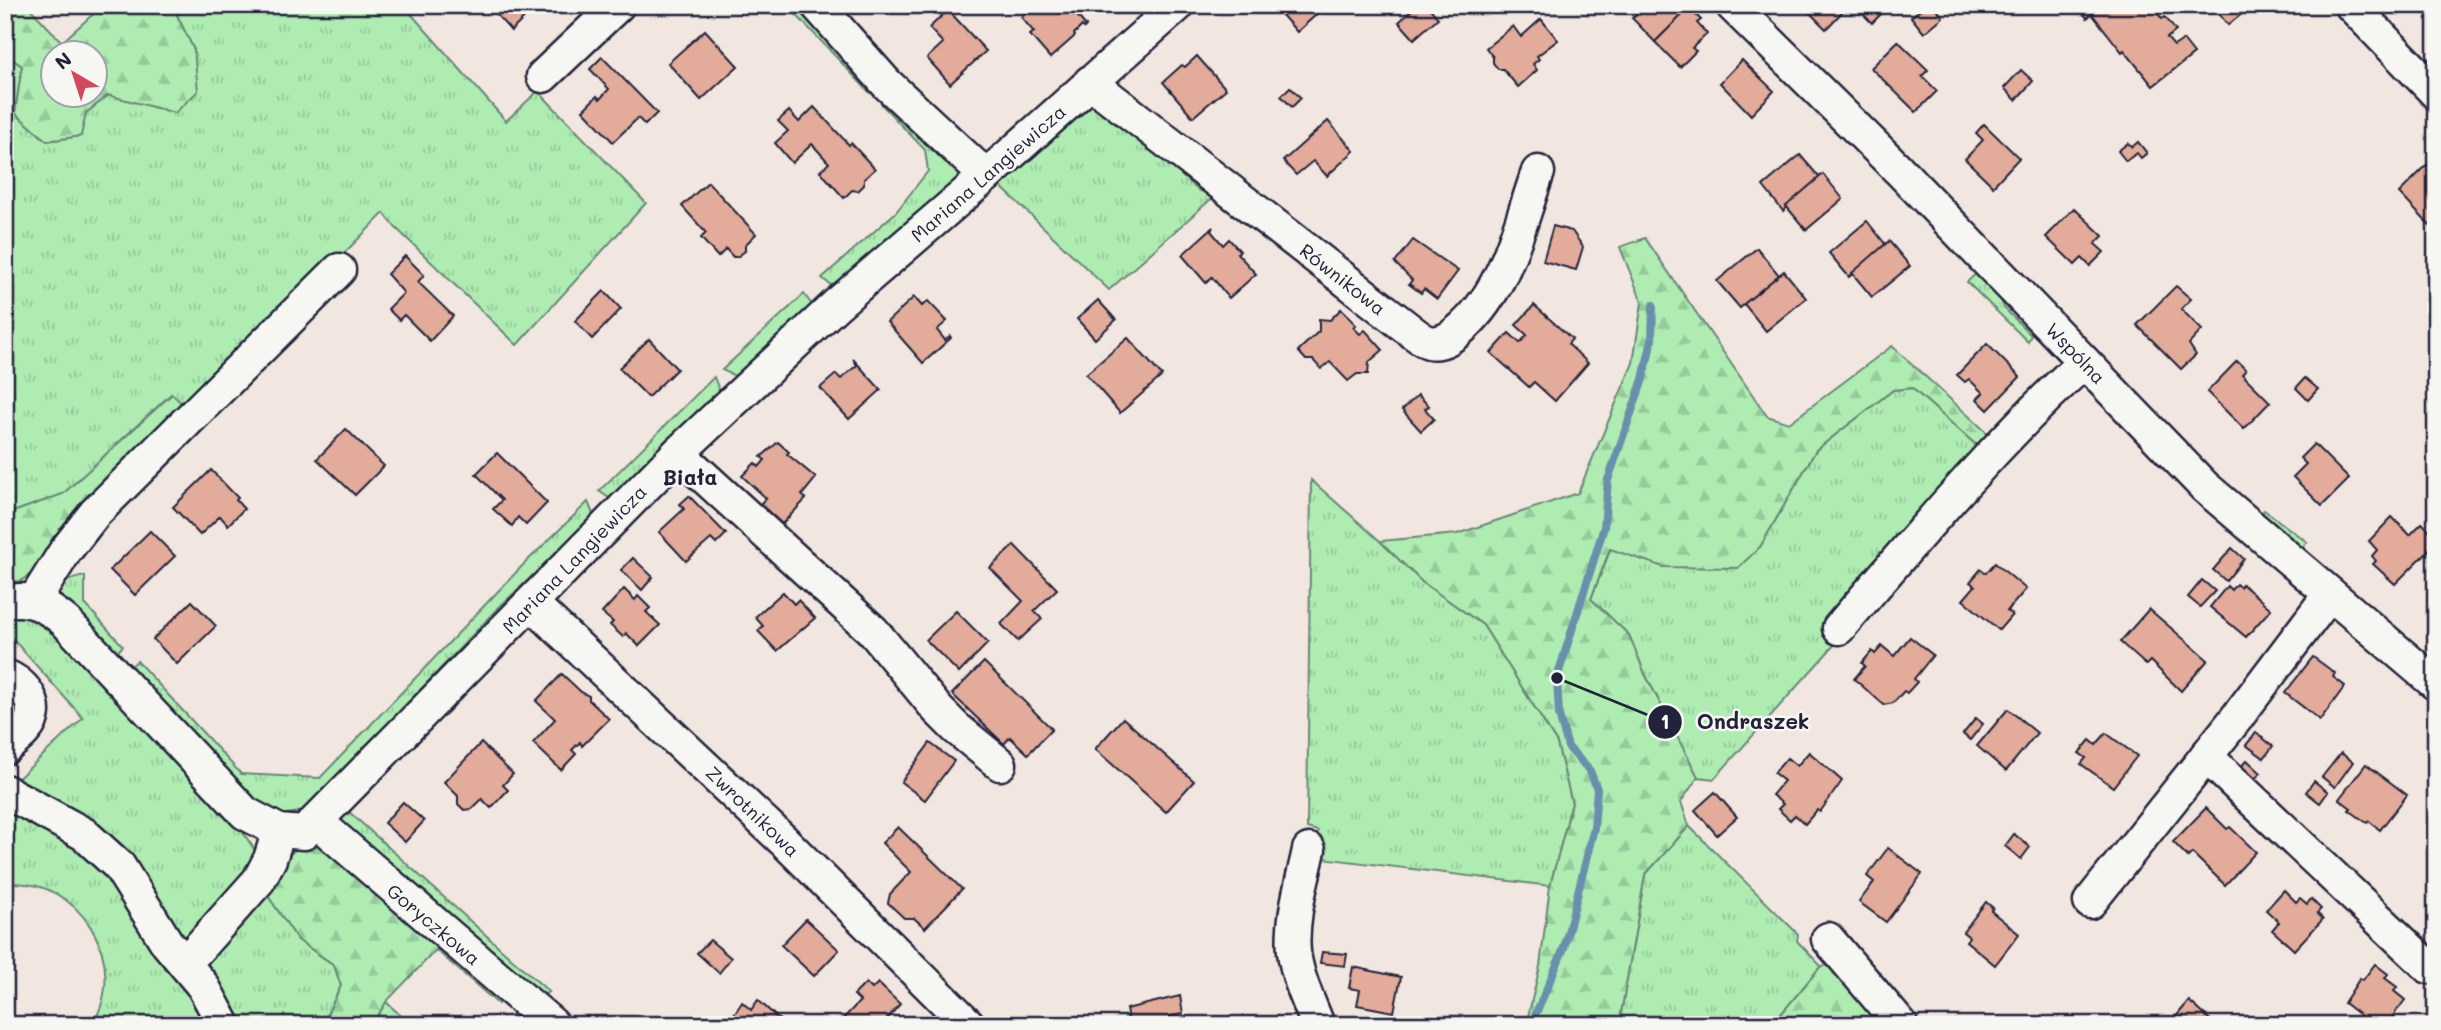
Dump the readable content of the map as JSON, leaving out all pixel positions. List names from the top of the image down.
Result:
{
  "streets": {
    "street": [
      "Mariana Langiewicza",
      "Równikowa",
      "Wspólna",
      "Zwrotnikowa",
      "Goryczkowa"
    ]
  },
  "crossings": [
    ["Mariana Langiewicza", "Równikowa"],
    ["Mariana Langiewicza", "Zwrotnikowa"],
    ["Mariana Langiewicza", "Goryczkowa"]
  ],
  "districts": ["Biała"],
  "places": ["Ondraszek"],
  "north": "top left"
}
